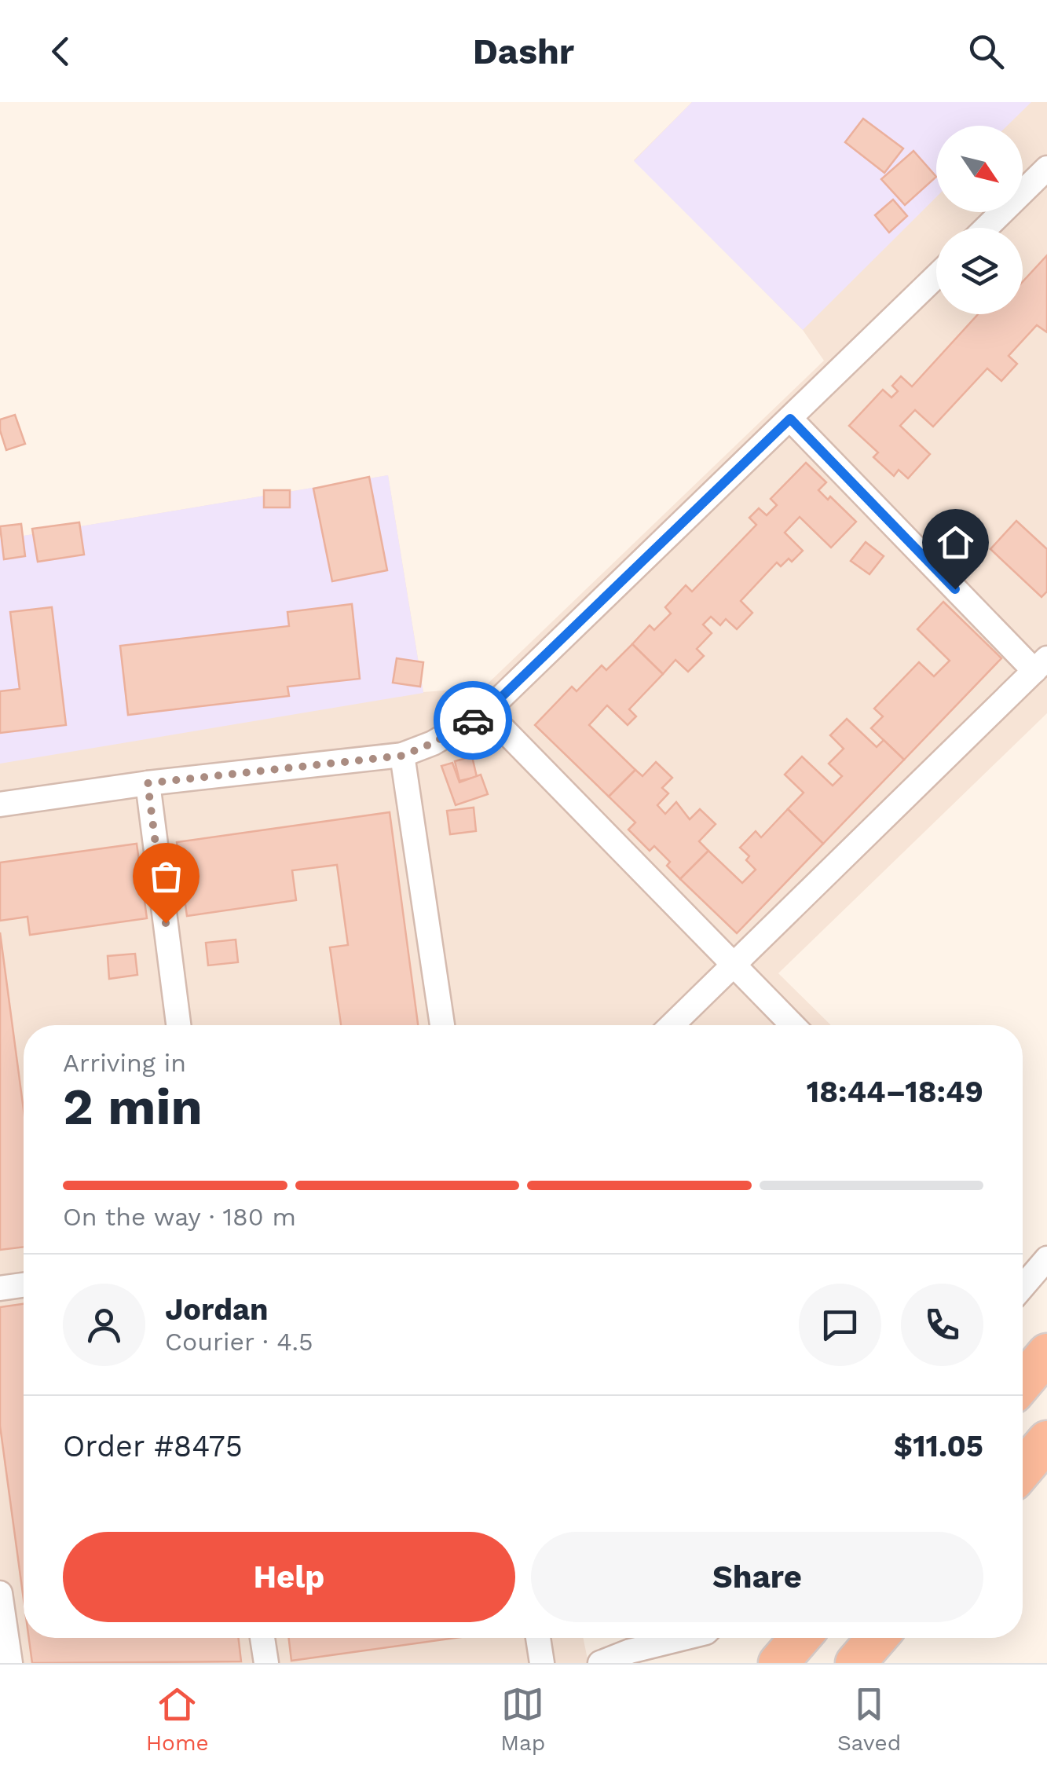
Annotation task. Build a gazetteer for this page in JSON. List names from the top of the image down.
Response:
{
  "north": "bottom right",
  "page": {
    "header": "Dashr",
    "heading": ["2 min", "Arriving in", "18:44–18:49"],
    "panel": [
      "Jordan",
      "Courier · 4.5",
      "Order #8475",
      "$11.05"
    ],
    "bar": "On the way · 180 m",
    "buttons": ["Help", "Share"],
    "tabs": ["Home", "Map", "Saved"]
  }
}
